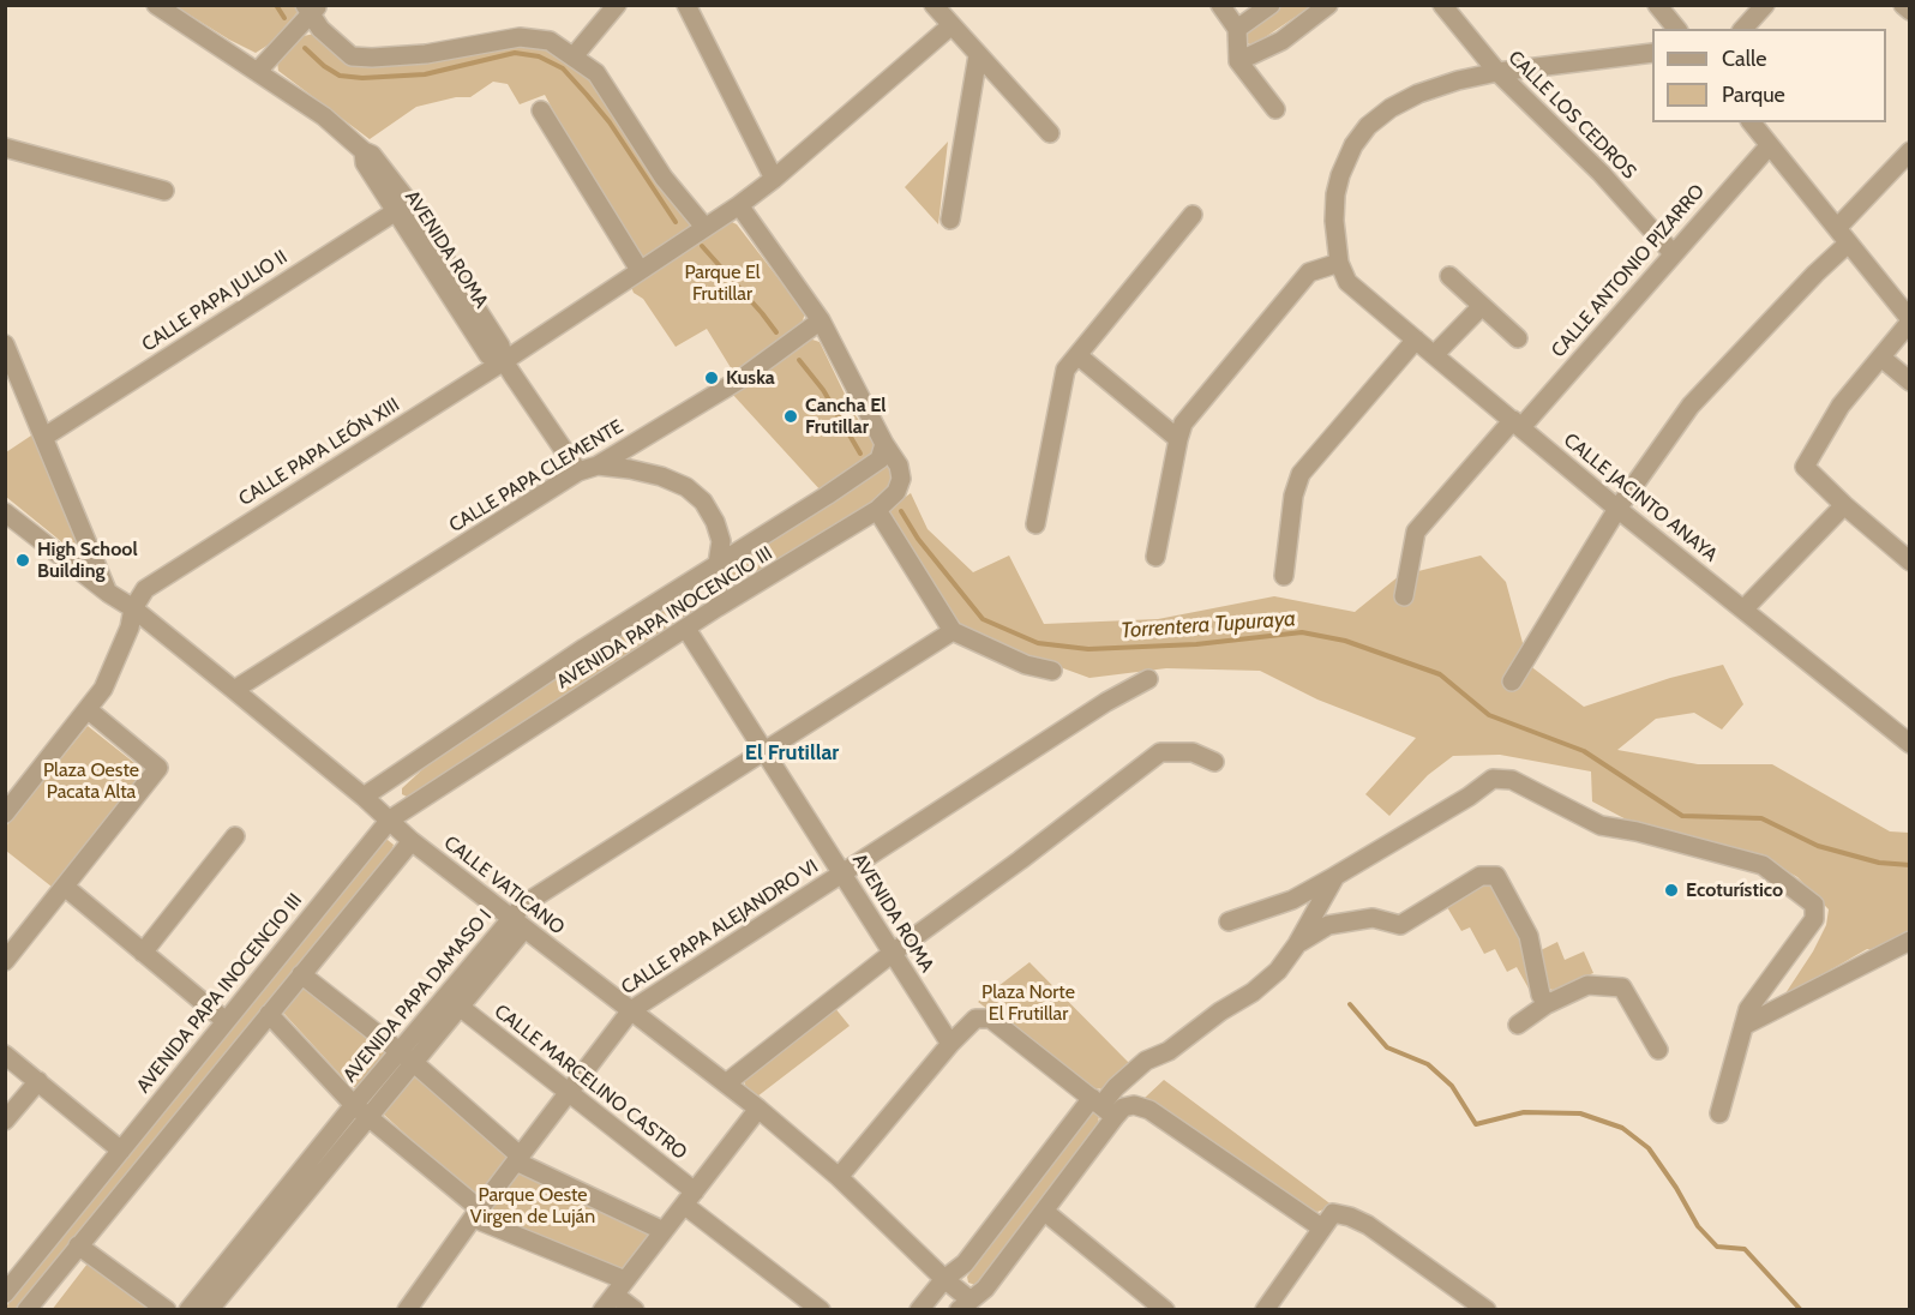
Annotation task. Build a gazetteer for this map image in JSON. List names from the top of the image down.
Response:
{
  "streets": {
    "street": [
      "CALLE LOS CEDROS",
      "AVENIDA ROMA",
      "CALLE ANTONIO PIZARRO",
      "CALLE PAPA JULIO II",
      "CALLE PAPA LEÓN XIII",
      "CALLE PAPA CLEMENTE",
      "CALLE JACINTO ANAYA",
      "AVENIDA PAPA INOCENCIO III",
      "CALLE VATICANO",
      "CALLE PAPA ALEJANDRO VI",
      "AVENIDA PAPA DAMASO I",
      "CALLE MARCELINO CASTRO"
    ]
  },
  "crossings": [
    ["CALLE LOS CEDROS", "CALLE ANTONIO PIZARRO"],
    ["AVENIDA ROMA", "CALLE PAPA JULIO II"],
    ["AVENIDA ROMA", "CALLE PAPA LEÓN XIII"],
    ["AVENIDA ROMA", "CALLE PAPA CLEMENTE"],
    ["AVENIDA ROMA", "AVENIDA PAPA INOCENCIO III"],
    ["AVENIDA ROMA", "CALLE PAPA ALEJANDRO VI"],
    ["AVENIDA ROMA", "AVENIDA PAPA DAMASO I"],
    ["CALLE ANTONIO PIZARRO", "CALLE JACINTO ANAYA"],
    ["CALLE PAPA LEÓN XIII", "CALLE VATICANO"],
    ["CALLE PAPA CLEMENTE", "CALLE VATICANO"],
    ["AVENIDA PAPA INOCENCIO III", "CALLE VATICANO"],
    ["CALLE VATICANO", "CALLE PAPA ALEJANDRO VI"],
    ["CALLE VATICANO", "AVENIDA PAPA DAMASO I"],
    ["CALLE PAPA ALEJANDRO VI", "CALLE MARCELINO CASTRO"],
    ["AVENIDA PAPA DAMASO I", "CALLE MARCELINO CASTRO"]
  ],
  "districts": ["El Frutillar"],
  "water": ["Torrentera Tupuraya"],
  "parks": [
    "Parque El Frutillar",
    "Plaza Oeste Pacata Alta",
    "Plaza Norte El Frutillar",
    "Parque Oeste Virgen de Luján"
  ],
  "places": [
    "Kuska",
    "Cancha El Frutillar",
    "High School Building",
    "Ecoturístico"
  ],
  "legend": ["Calle", "Parque"]
}
